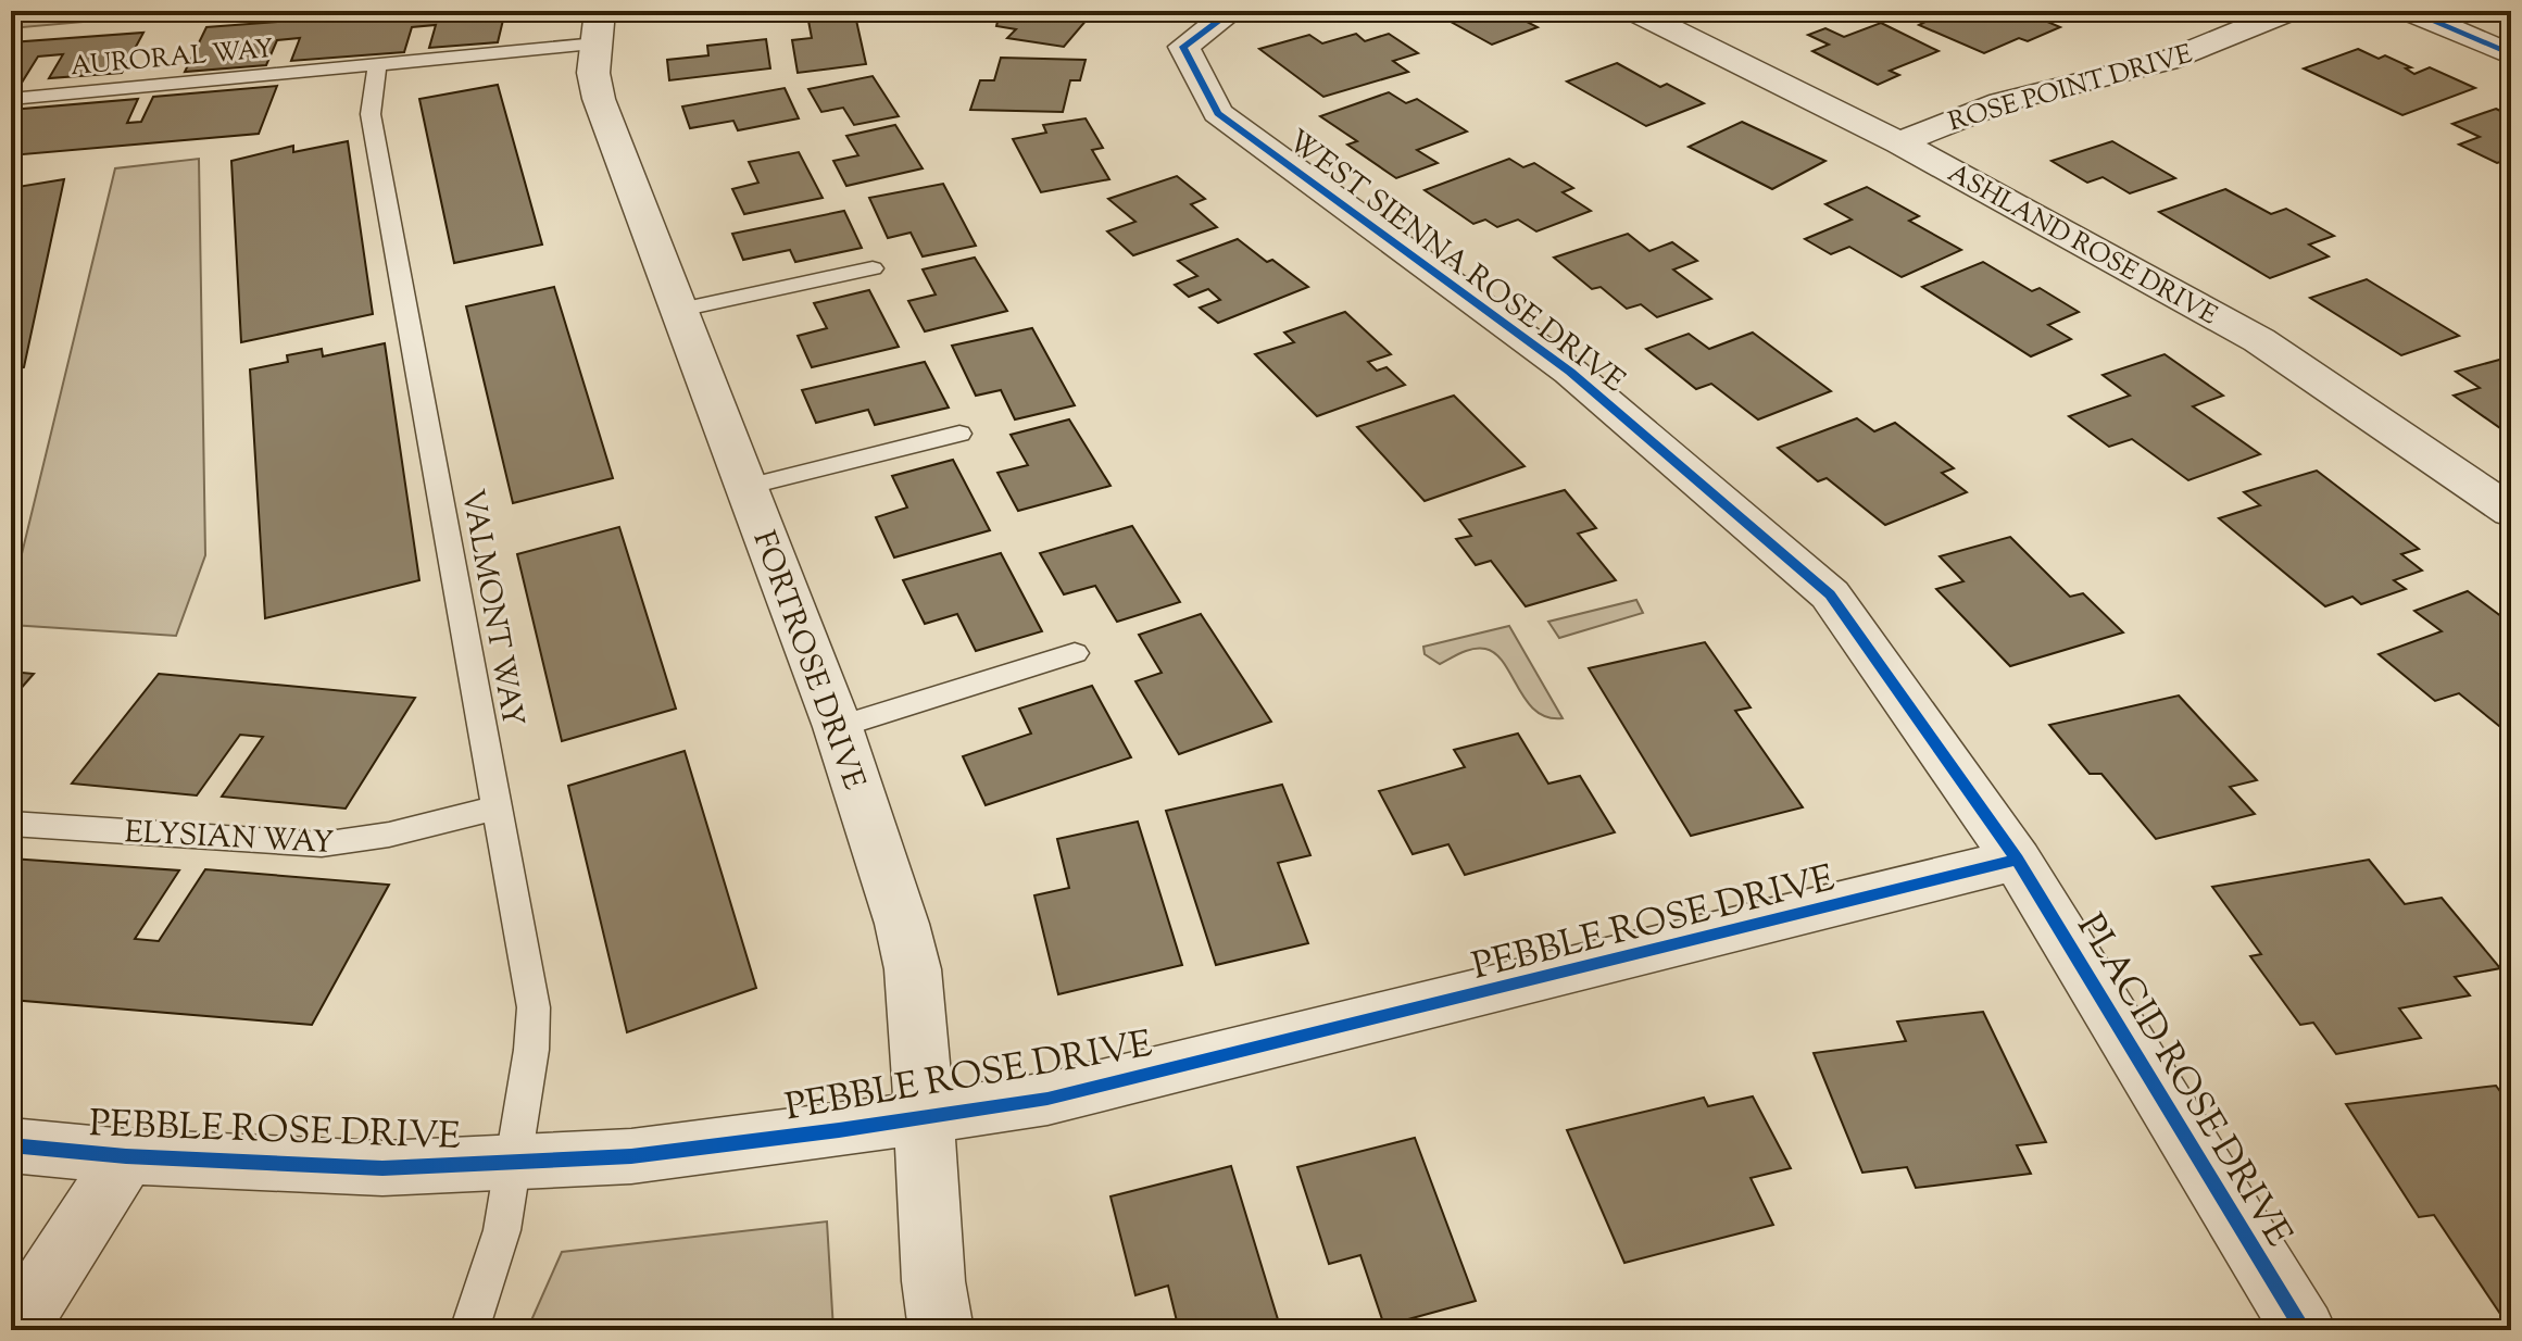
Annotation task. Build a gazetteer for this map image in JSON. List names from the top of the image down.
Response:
{
  "streets": {
    "street": [
      "ROSE POINT DRIVE",
      "ASHLAND ROSE DRIVE",
      "WEST SIENNA ROSE DRIVE",
      "FORTROSE DRIVE",
      "PEBBLE ROSE DRIVE",
      "PLACID ROSE DRIVE"
    ],
    "lane": ["AURORAL WAY", "VALMONT WAY", "ELYSIAN WAY"]
  },
  "crossings": [
    ["AURORAL WAY", "VALMONT WAY"],
    ["AURORAL WAY", "FORTROSE DRIVE"],
    ["ROSE POINT DRIVE", "ASHLAND ROSE DRIVE"],
    ["WEST SIENNA ROSE DRIVE", "PEBBLE ROSE DRIVE"],
    ["WEST SIENNA ROSE DRIVE", "PLACID ROSE DRIVE"],
    ["VALMONT WAY", "ELYSIAN WAY"],
    ["VALMONT WAY", "PEBBLE ROSE DRIVE"],
    ["FORTROSE DRIVE", "PEBBLE ROSE DRIVE"],
    ["PEBBLE ROSE DRIVE", "PLACID ROSE DRIVE"]
  ]
}
